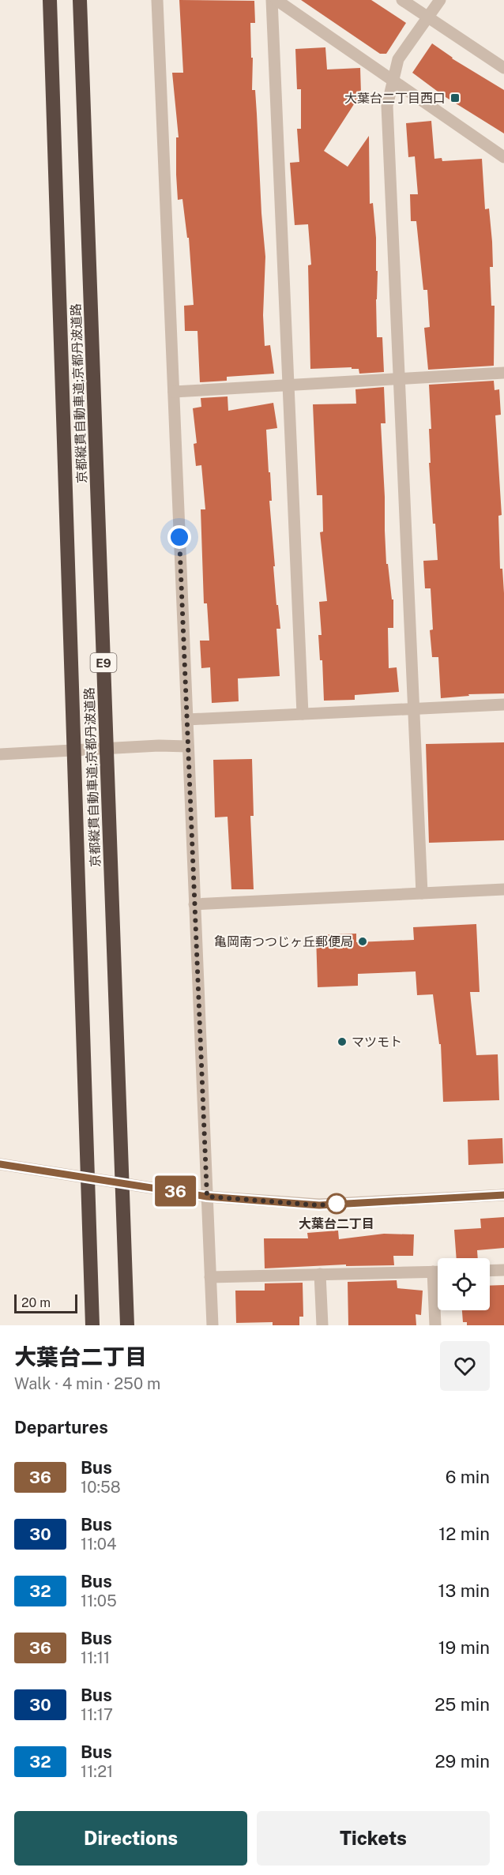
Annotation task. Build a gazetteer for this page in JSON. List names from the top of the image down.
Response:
{
  "streets": {
    "highway": ["京都縦貫自動車道;京都丹波道路", "E9"]
  },
  "places": {
    "transit": ["大葉台二丁目西口"],
    "other": ["亀岡南つつじヶ丘郵便局", "マツモト", "大葉台二丁目"]
  },
  "lines": ["bus line 36"],
  "scale_bar": "20 m",
  "page": {
    "on_map": "36",
    "scale": "20 m",
    "heading": [
      ["大葉台二丁目", "Walk · 4 min · 250 m"],
      "Departures"
    ],
    "list": [
      {
        "mark": "36",
        "name": "Bus",
        "note": "10:58",
        "value": "6 min"
      },
      {
        "mark": "30",
        "name": "Bus",
        "note": "11:04",
        "value": "12 min"
      },
      {
        "mark": "32",
        "name": "Bus",
        "note": "11:05",
        "value": "13 min"
      },
      {
        "mark": "36",
        "name": "Bus",
        "note": "11:11",
        "value": "19 min"
      },
      {
        "mark": "30",
        "name": "Bus",
        "note": "11:17",
        "value": "25 min"
      },
      {
        "mark": "32",
        "name": "Bus",
        "note": "11:21",
        "value": "29 min"
      }
    ],
    "buttons": ["Directions", "Tickets"]
  }
}
